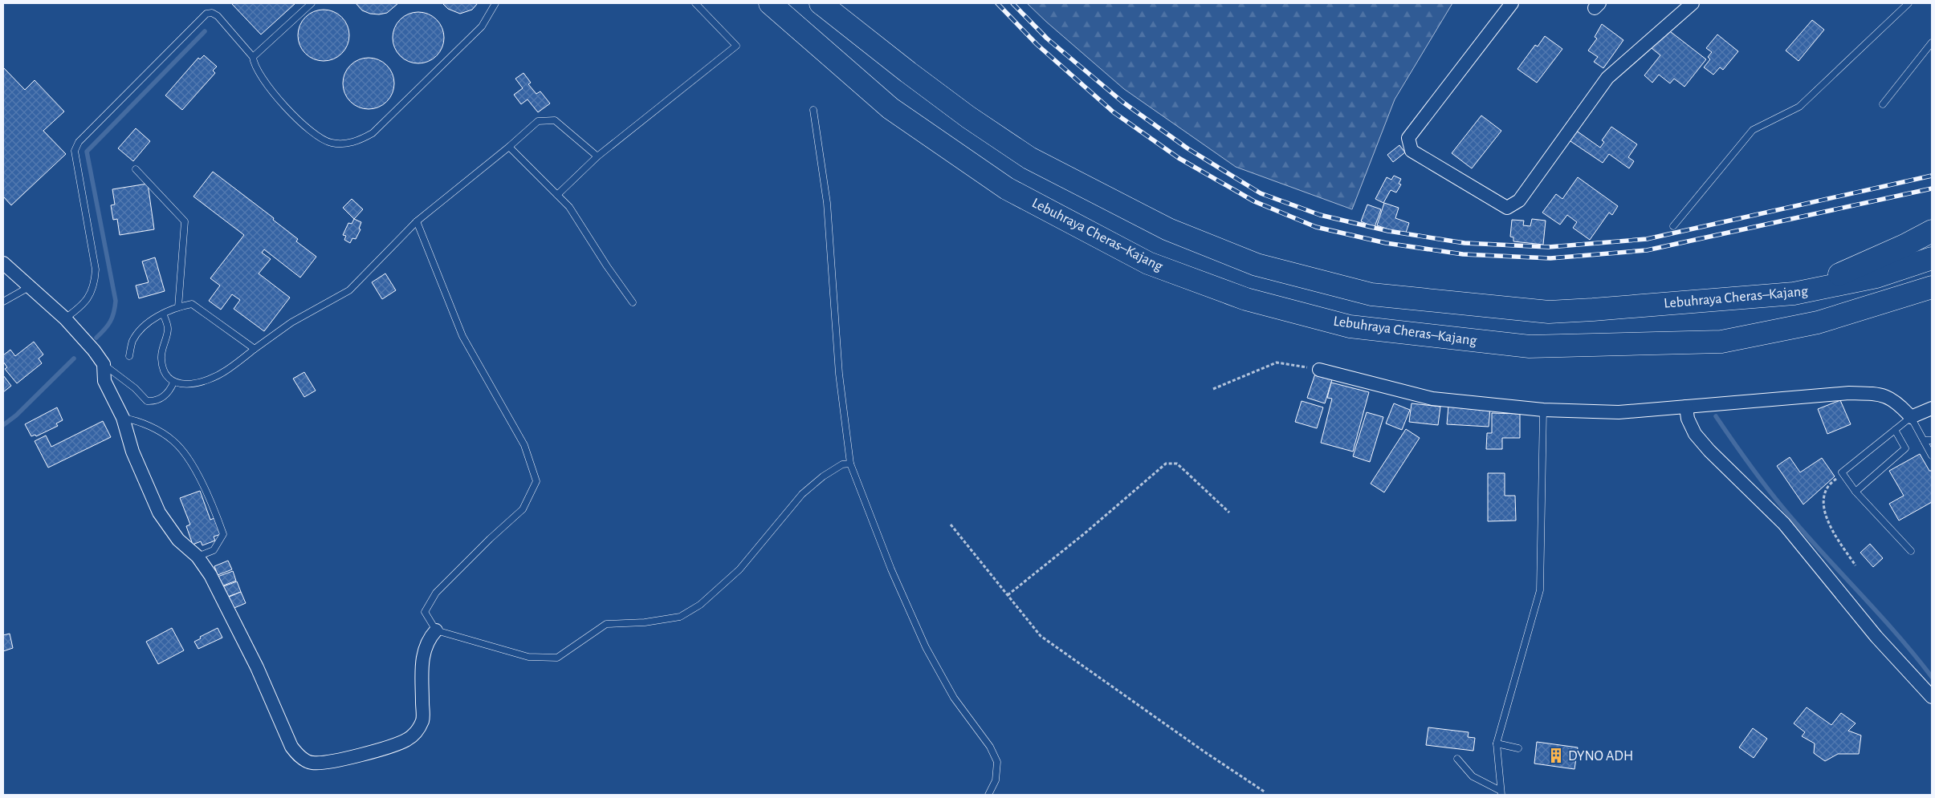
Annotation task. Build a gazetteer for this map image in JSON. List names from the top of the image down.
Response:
{
  "streets": {
    "highway": ["Lebuhraya Cheras–Kajang"]
  },
  "places": {
    "building": ["DYNO ADH"]
  }
}
